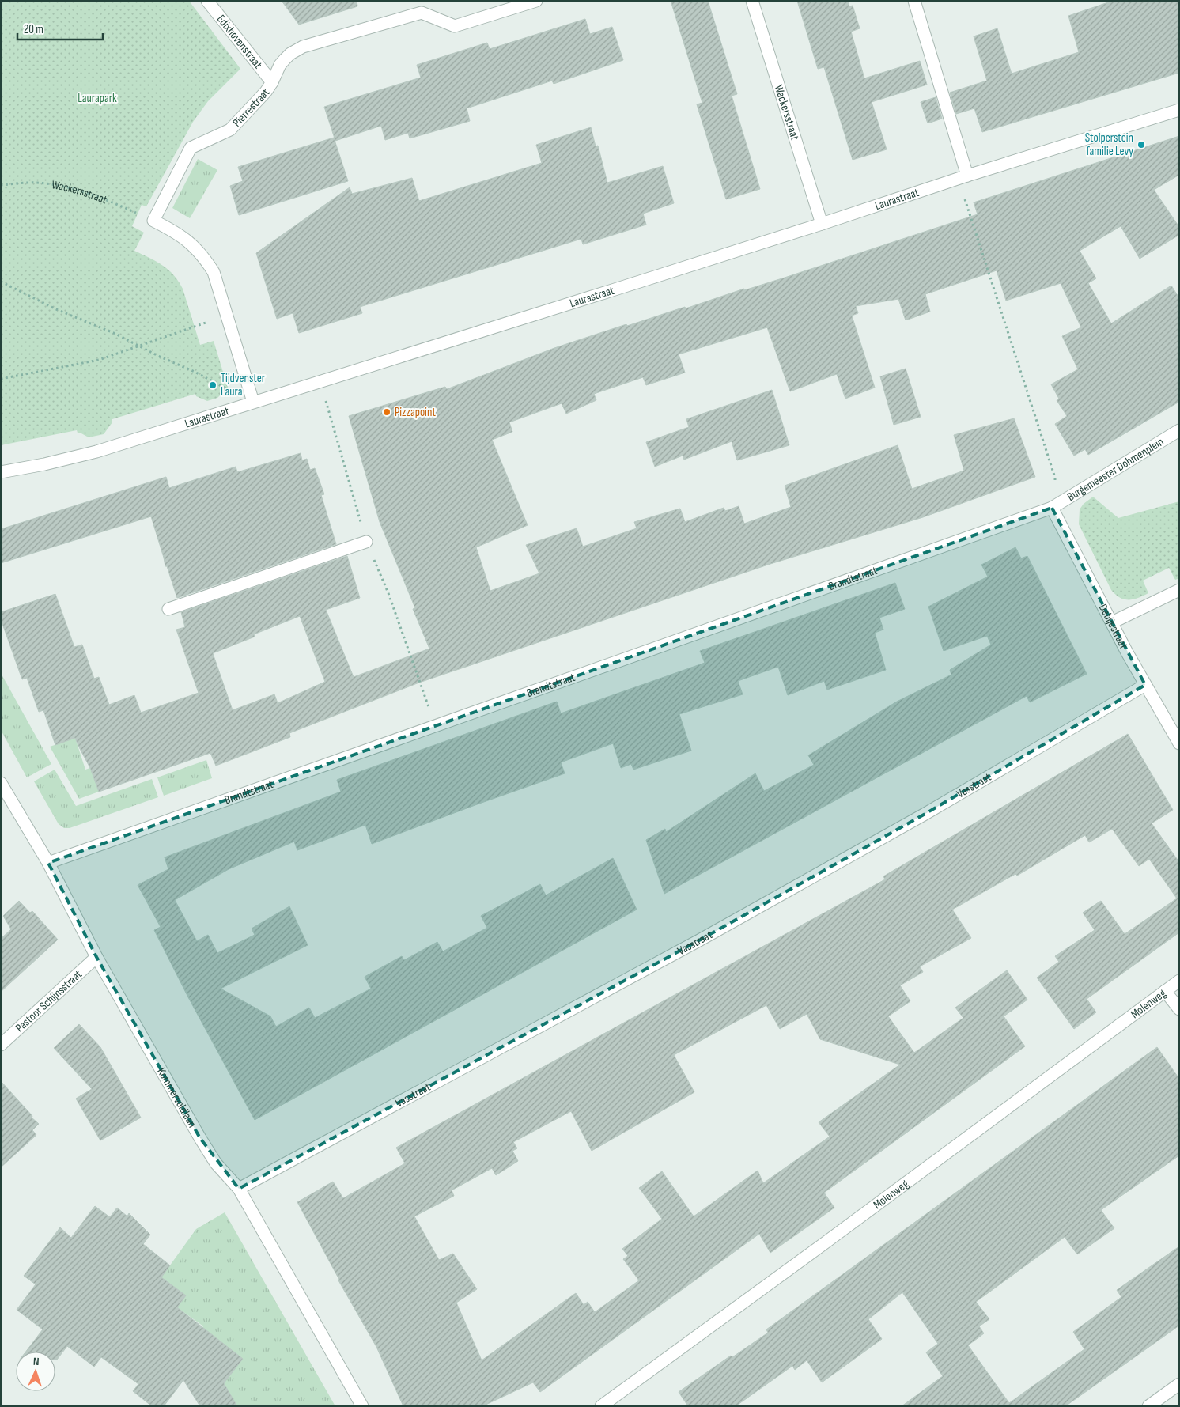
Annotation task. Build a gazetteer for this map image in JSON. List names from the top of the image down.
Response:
{
  "streets": {
    "street": [
      "Edixhovenstraat",
      "Pierrestraat",
      "Wackersstraat",
      "Laurastraat",
      "Burgemeester Dohmenplein",
      "Brandtstraat",
      "Debijestraat",
      "Vasstraat",
      "Pastoor Schijnsstraat",
      "Molenweg",
      "Kommerveldlaan"
    ]
  },
  "crossings": [
    ["Edixhovenstraat", "Pierrestraat"],
    ["Pierrestraat", "Wackersstraat"],
    ["Wackersstraat", "Laurastraat"],
    ["Burgemeester Dohmenplein", "Brandtstraat"],
    ["Burgemeester Dohmenplein", "Debijestraat"],
    ["Brandtstraat", "Debijestraat"],
    ["Brandtstraat", "Kommerveldlaan"],
    ["Debijestraat", "Vasstraat"],
    ["Vasstraat", "Kommerveldlaan"],
    ["Pastoor Schijnsstraat", "Kommerveldlaan"]
  ],
  "parks": ["Laurapark"],
  "places": ["Stolperstein familie Levy", "Tijdvenster Laura", "Pizzapoint"],
  "scale_bar": "20 m",
  "north": "top"
}
